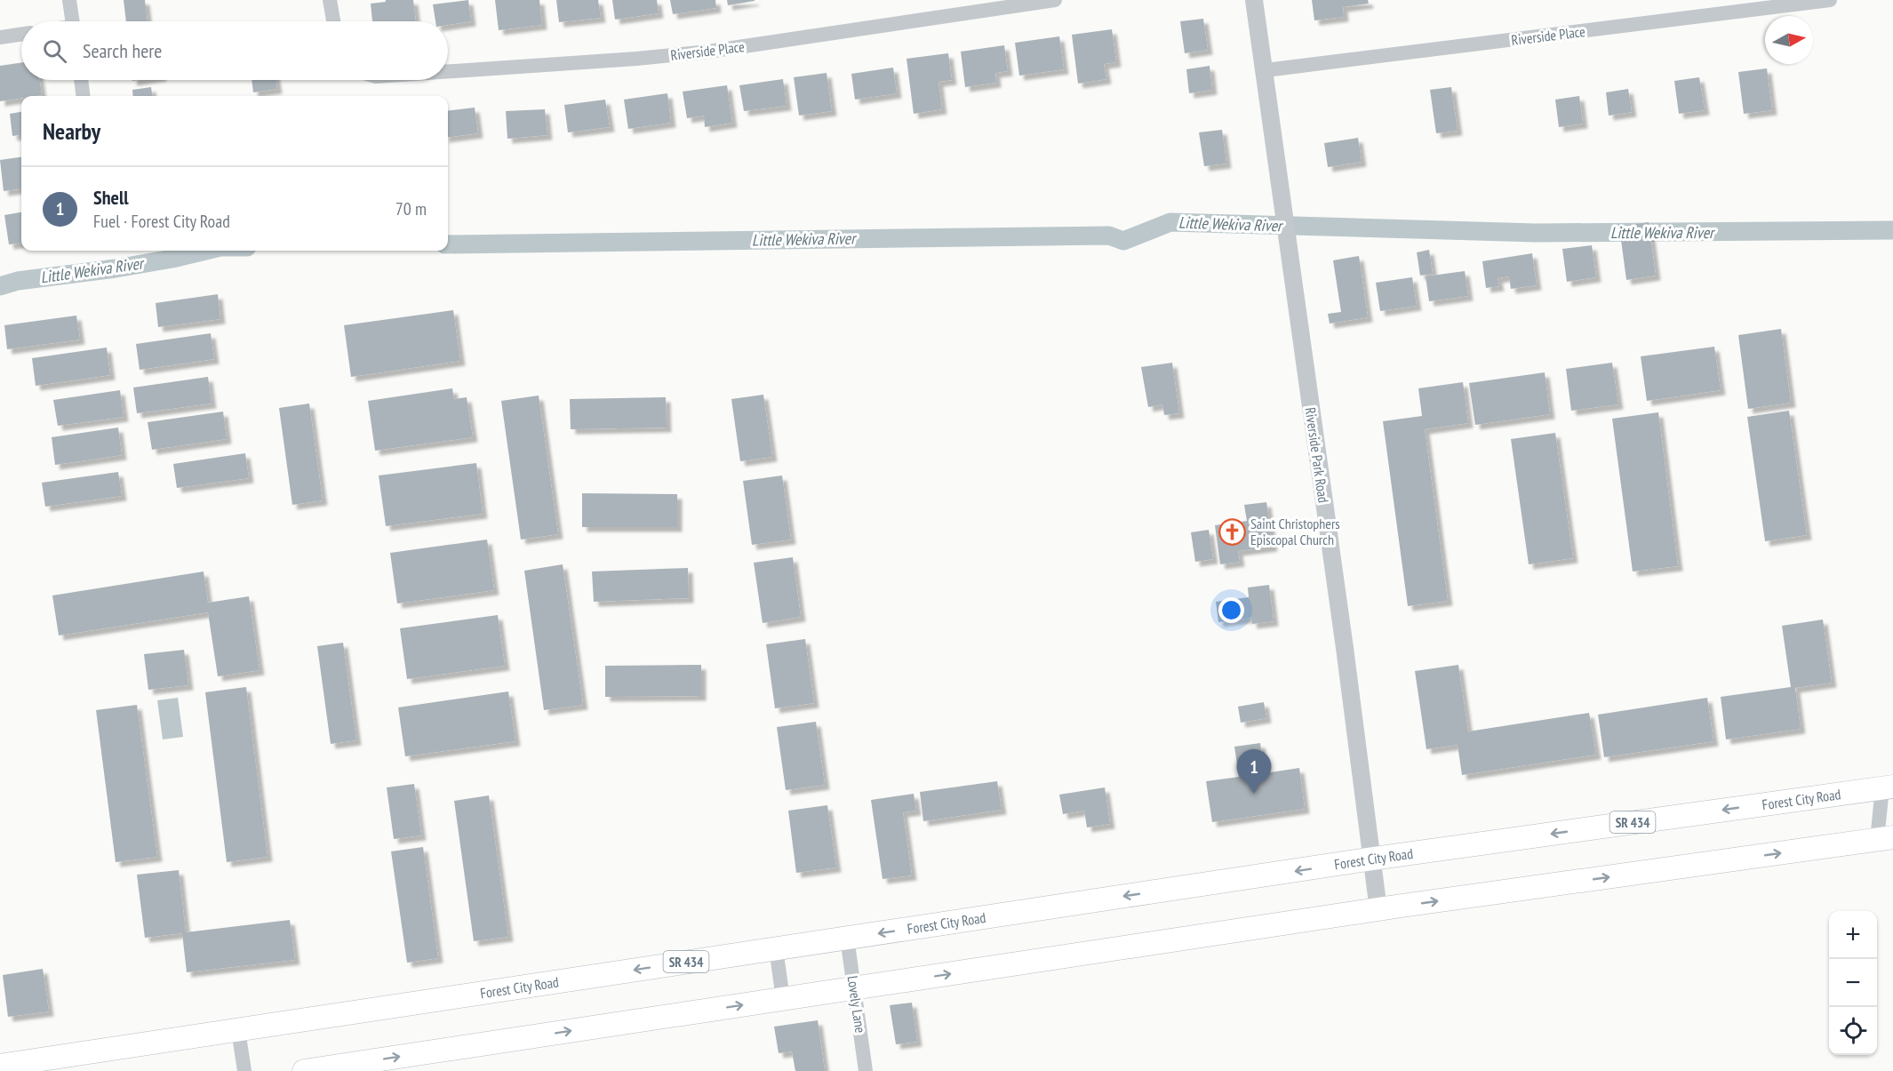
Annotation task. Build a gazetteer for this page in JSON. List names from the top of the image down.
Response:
{
  "streets": {
    "main road": ["Forest City Road", "SR 434"],
    "street": ["Riverside Place", "Riverside Park Road", "Lovely Lane"]
  },
  "crossings": [
    ["Riverside Place", "Riverside Park Road"],
    ["Riverside Park Road", "Forest City Road"],
    ["Forest City Road", "Lovely Lane"]
  ],
  "water": ["Little Wekiva River"],
  "places": {
    "church": ["Saint Christophers Episcopal Church"]
  },
  "north": "right",
  "page": {
    "search": "Search here",
    "heading": "Nearby",
    "list": [
      {
        "mark": "1",
        "name": "Shell",
        "note": "Fuel · Forest City Road",
        "value": "70 m"
      }
    ],
    "pins": "1",
    "map_buttons": ["+", "−"]
  }
}
